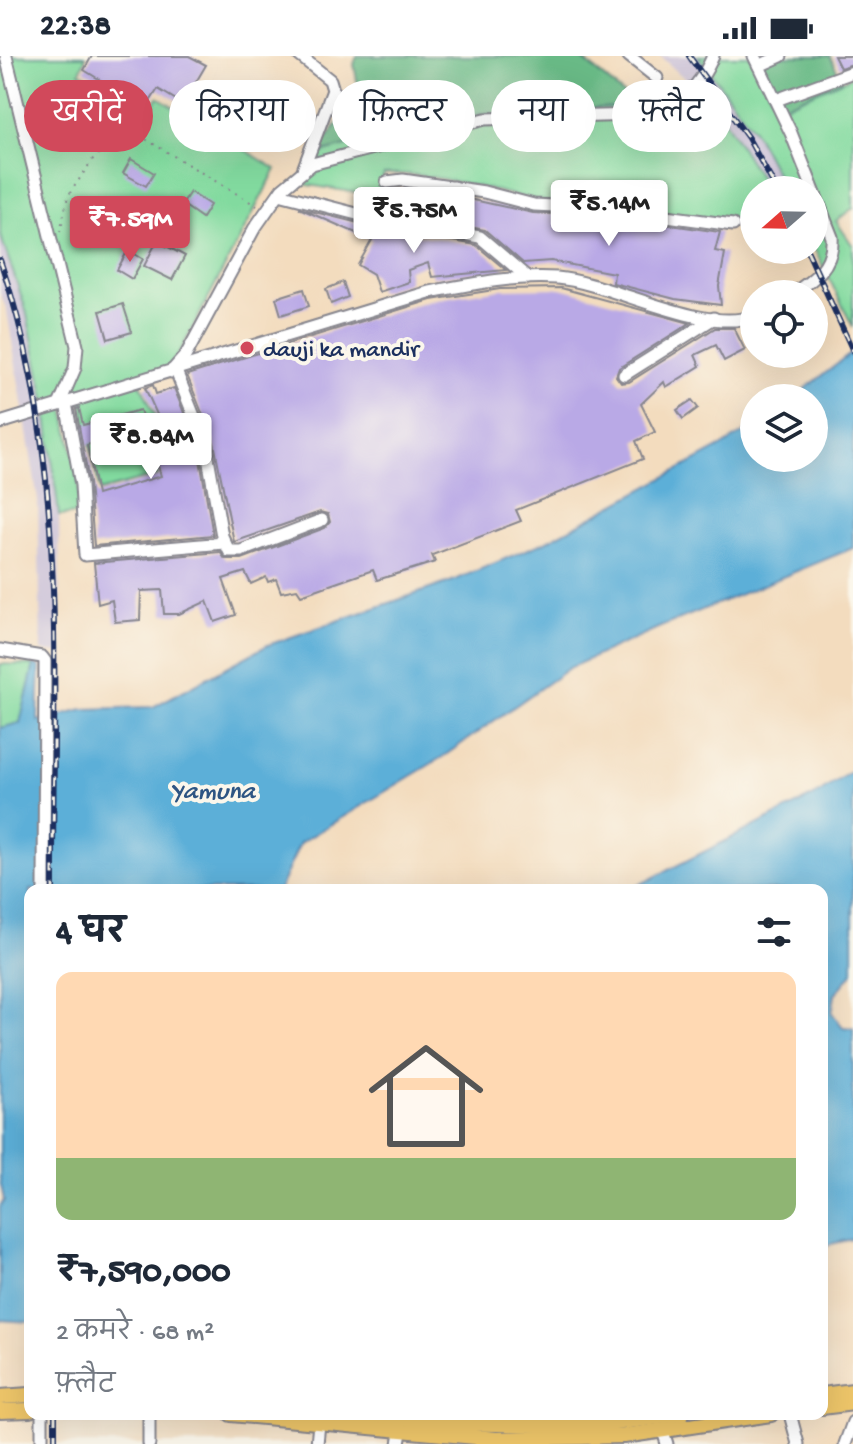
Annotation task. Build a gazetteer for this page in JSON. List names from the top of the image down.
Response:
{
  "water": ["Yamuna"],
  "places": ["dauji ka mandir"],
  "north": "left",
  "page": {
    "status": "22:38",
    "chip": [
      "खरीदें",
      "किराया",
      "फ़िल्टर",
      "नया",
      "फ़्लैट"
    ],
    "price": [
      "₹5.14M",
      "₹5.75M",
      "₹7.59M",
      "₹8.84M"
    ],
    "heading": "4 घर",
    "list": [
      {
        "name": "₹7,590,000",
        "note": "2 कमरे · 68 m² · फ़्लैट"
      }
    ]
  }
}
